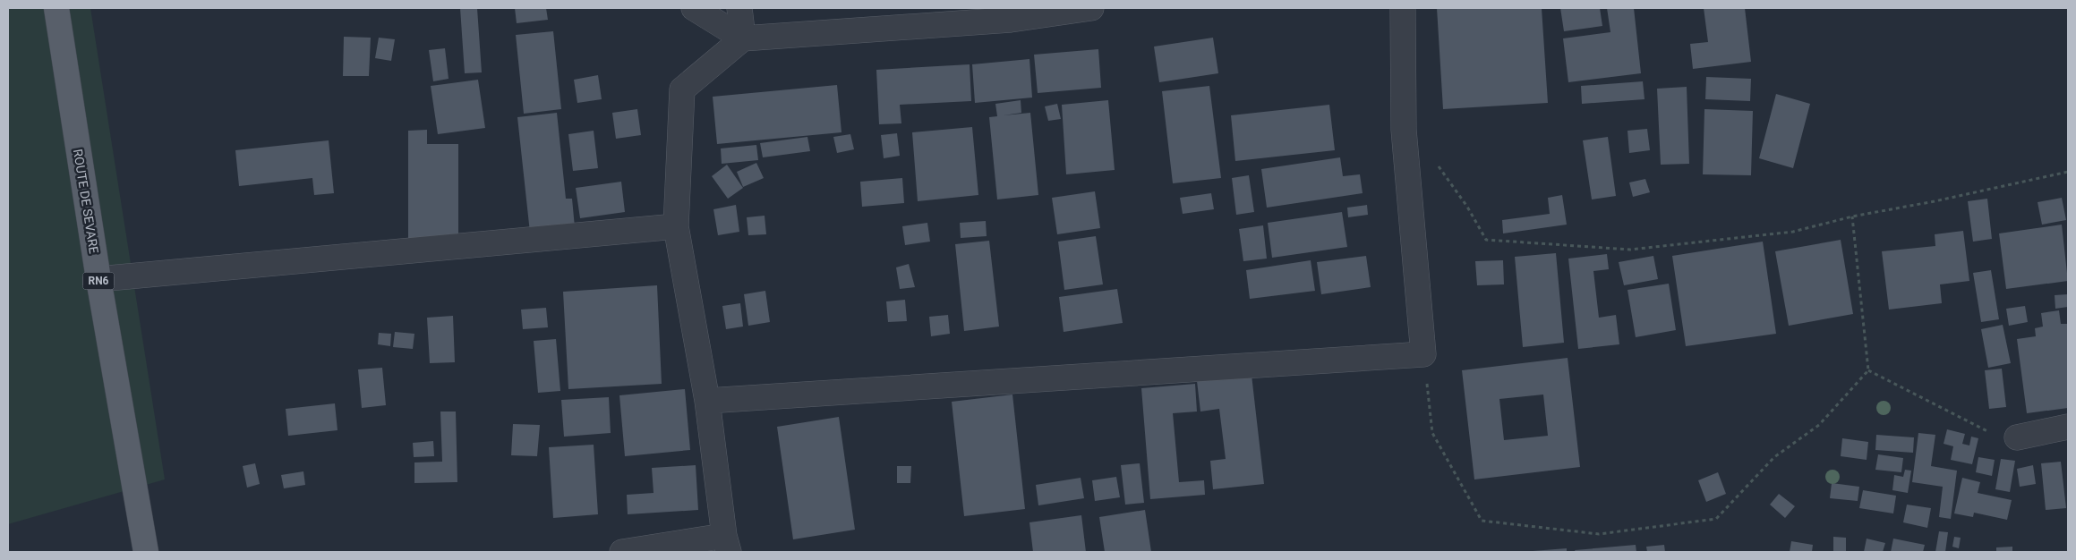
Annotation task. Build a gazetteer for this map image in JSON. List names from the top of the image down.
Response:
{
  "streets": {
    "main road": ["ROUTE DE SEVARE", "RN6"]
  }
}
